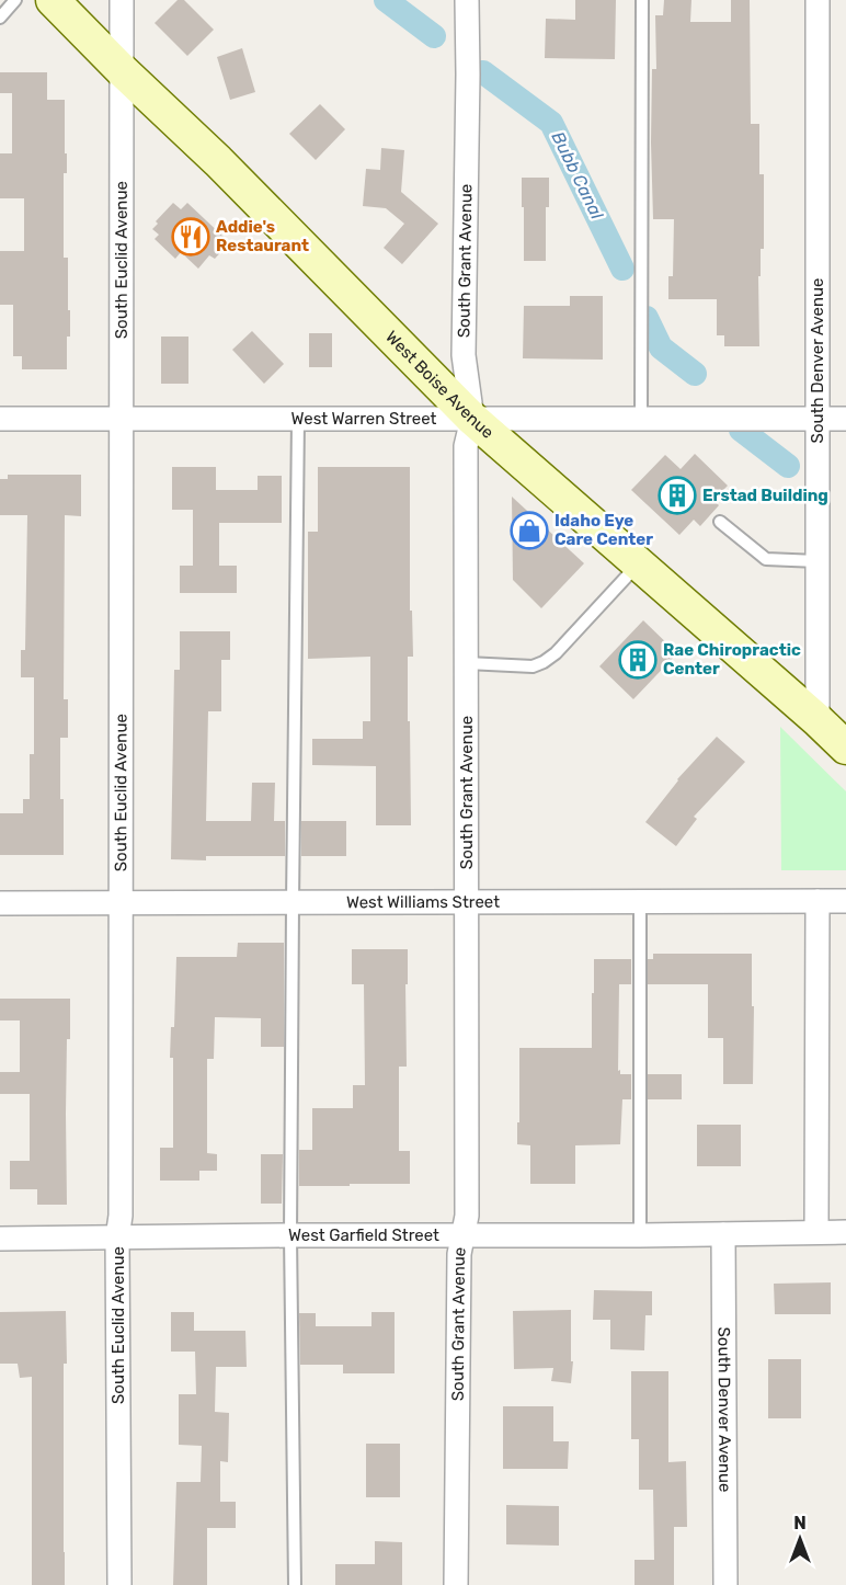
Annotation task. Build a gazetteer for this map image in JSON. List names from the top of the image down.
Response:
{
  "streets": {
    "street": [
      "South Euclid Avenue",
      "South Grant Avenue",
      "South Denver Avenue",
      "West Boise Avenue",
      "West Warren Street",
      "West Williams Street",
      "West Garfield Street"
    ]
  },
  "crossings": [
    ["South Euclid Avenue", "West Boise Avenue"],
    ["South Euclid Avenue", "West Warren Street"],
    ["South Euclid Avenue", "West Williams Street"],
    ["South Euclid Avenue", "West Garfield Street"],
    ["South Grant Avenue", "West Boise Avenue"],
    ["South Grant Avenue", "West Warren Street"],
    ["South Grant Avenue", "West Williams Street"],
    ["South Grant Avenue", "West Garfield Street"],
    ["South Denver Avenue", "West Boise Avenue"],
    ["South Denver Avenue", "West Warren Street"],
    ["South Denver Avenue", "West Garfield Street"],
    ["West Boise Avenue", "West Warren Street"]
  ],
  "water": ["Bubb Canal"],
  "places": {
    "restaurant": ["Addie's Restaurant"],
    "building": ["Erstad Building", "Rae Chiropractic Center"],
    "shop": ["Idaho Eye Care Center"]
  },
  "north": "top"
}
